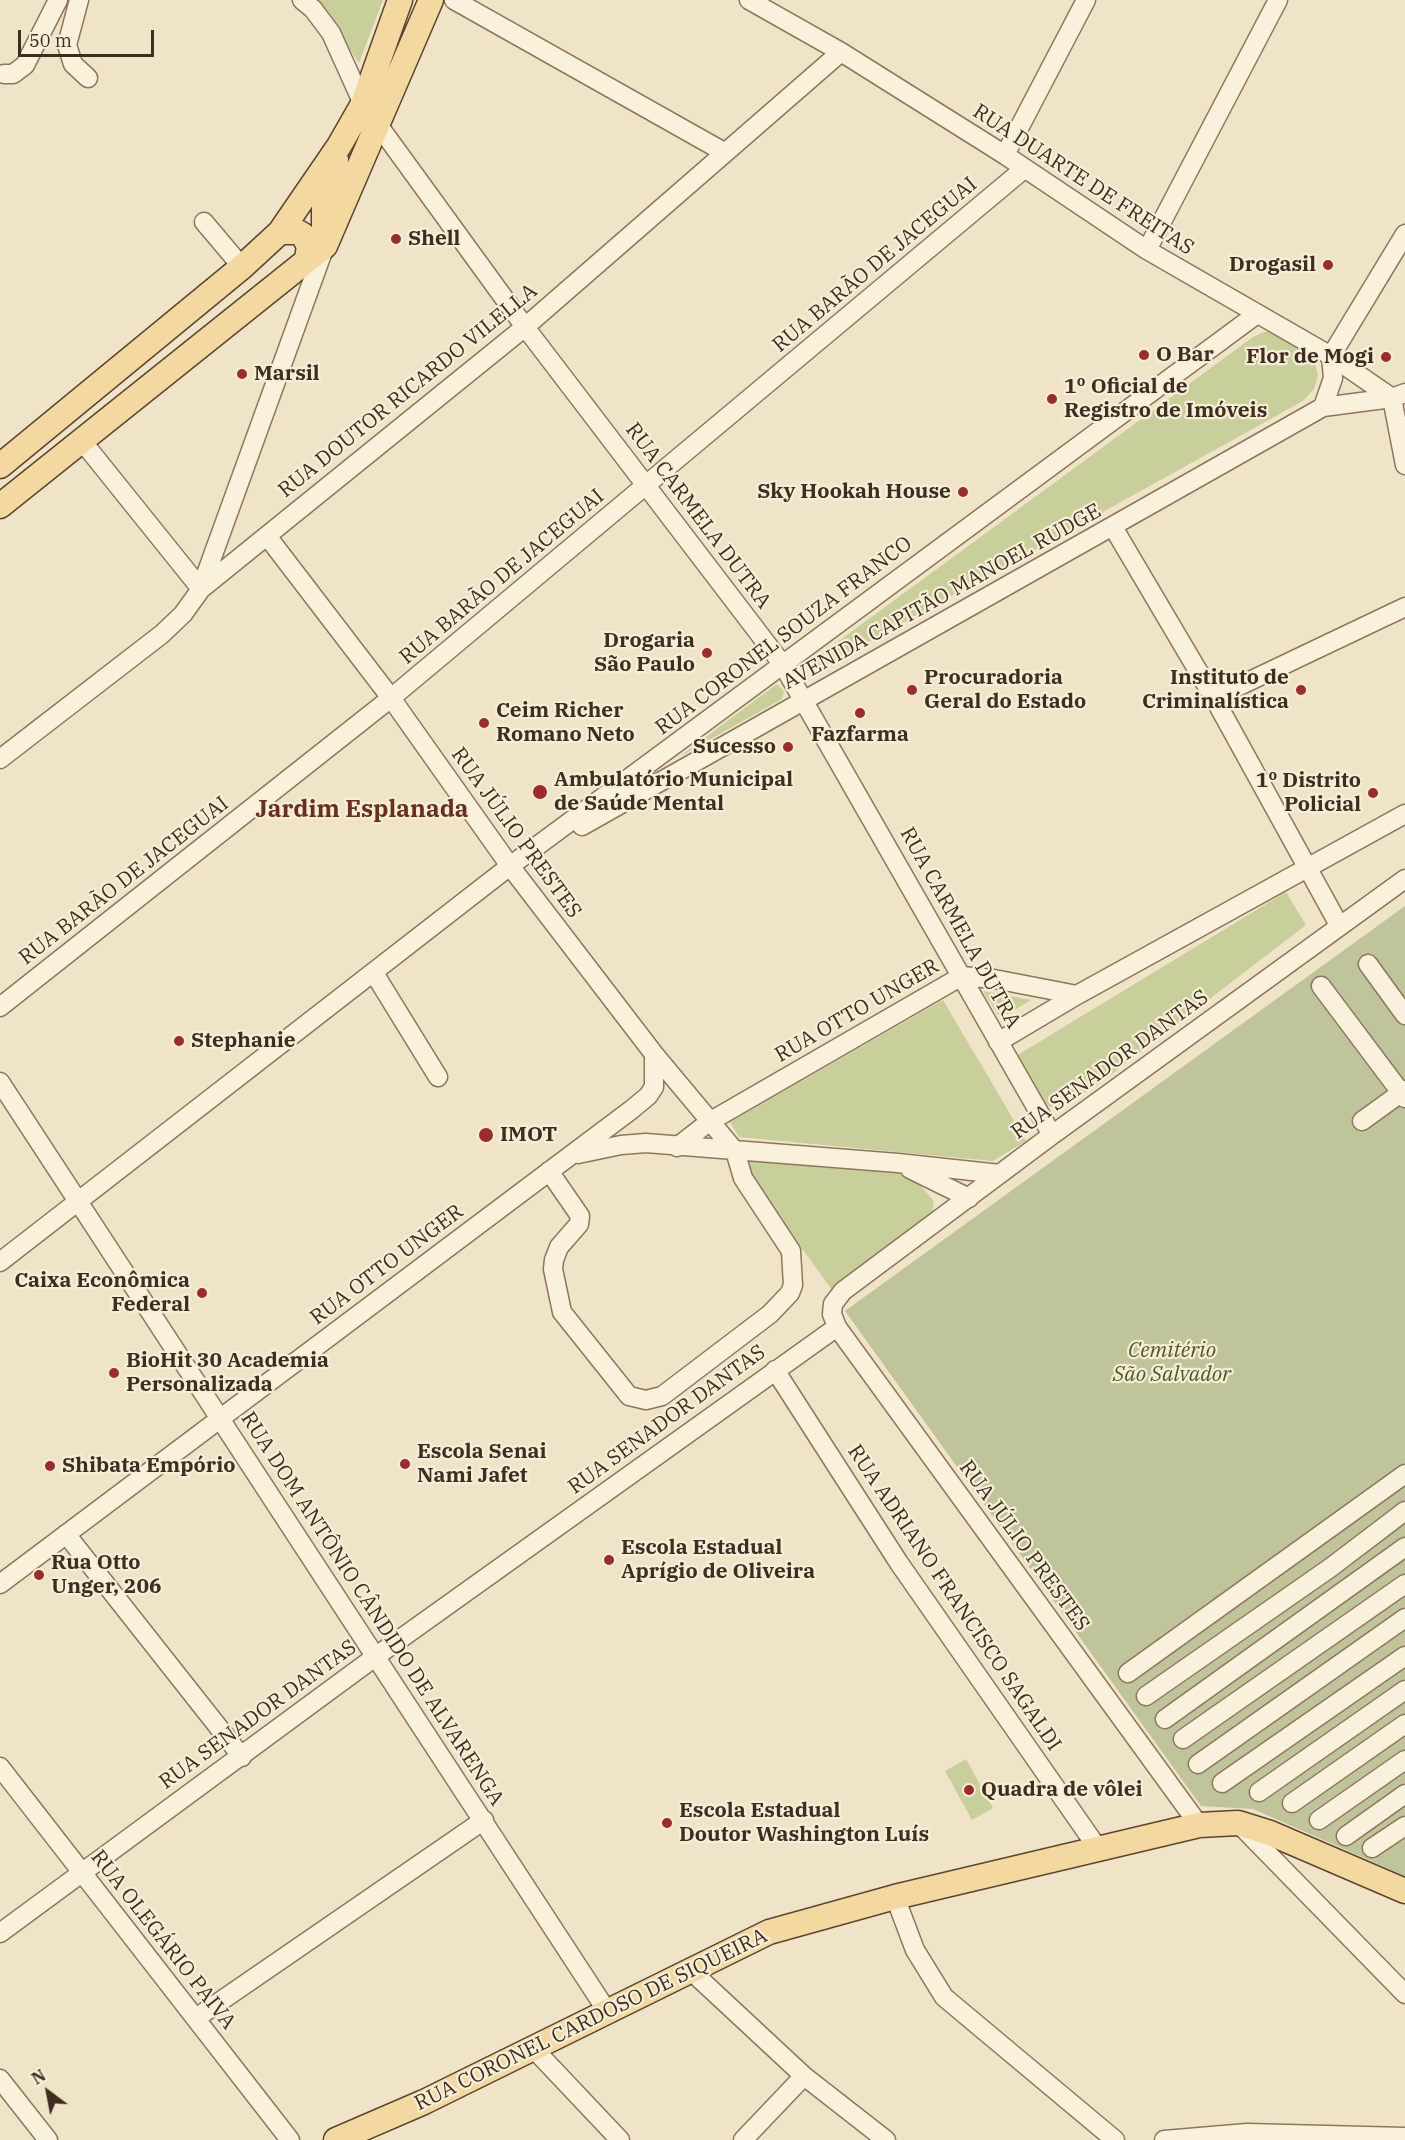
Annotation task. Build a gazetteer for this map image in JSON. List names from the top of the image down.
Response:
{
  "streets": {
    "main road": ["RUA CORONEL CARDOSO DE SIQUEIRA"],
    "street": [
      "RUA DUARTE DE FREITAS",
      "RUA BARÃO DE JACEGUAI",
      "RUA DOUTOR RICARDO VILELLA",
      "RUA CARMELA DUTRA",
      "AVENIDA CAPITÃO MANOEL RUDGE",
      "RUA CORONEL SOUZA FRANCO",
      "RUA JÚLIO PRESTES",
      "RUA OTTO UNGER",
      "RUA SENADOR DANTAS",
      "RUA ADRIANO FRANCISCO SAGALDI",
      "RUA DOM ANTÔNIO CÂNDIDO DE ALVARENGA",
      "RUA OLEGÁRIO PAIVA"
    ]
  },
  "crossings": [
    ["RUA DUARTE DE FREITAS", "RUA BARÃO DE JACEGUAI"],
    ["RUA DUARTE DE FREITAS", "RUA DOUTOR RICARDO VILELLA"],
    ["RUA DUARTE DE FREITAS", "AVENIDA CAPITÃO MANOEL RUDGE"],
    ["RUA DUARTE DE FREITAS", "RUA CORONEL SOUZA FRANCO"],
    ["RUA BARÃO DE JACEGUAI", "RUA CARMELA DUTRA"],
    ["RUA BARÃO DE JACEGUAI", "RUA JÚLIO PRESTES"],
    ["RUA DOUTOR RICARDO VILELLA", "RUA CARMELA DUTRA"],
    ["RUA DOUTOR RICARDO VILELLA", "RUA JÚLIO PRESTES"],
    ["RUA CARMELA DUTRA", "AVENIDA CAPITÃO MANOEL RUDGE"],
    ["RUA CARMELA DUTRA", "RUA CORONEL SOUZA FRANCO"],
    ["RUA CARMELA DUTRA", "RUA OTTO UNGER"],
    ["RUA CARMELA DUTRA", "RUA SENADOR DANTAS"],
    ["AVENIDA CAPITÃO MANOEL RUDGE", "RUA CORONEL SOUZA FRANCO"],
    ["AVENIDA CAPITÃO MANOEL RUDGE", "RUA JÚLIO PRESTES"],
    ["RUA CORONEL SOUZA FRANCO", "RUA JÚLIO PRESTES"],
    ["RUA CORONEL SOUZA FRANCO", "RUA DOM ANTÔNIO CÂNDIDO DE ALVARENGA"],
    ["RUA JÚLIO PRESTES", "RUA OTTO UNGER"],
    ["RUA JÚLIO PRESTES", "RUA SENADOR DANTAS"],
    ["RUA JÚLIO PRESTES", "RUA CORONEL CARDOSO DE SIQUEIRA"],
    ["RUA OTTO UNGER", "RUA SENADOR DANTAS"],
    ["RUA OTTO UNGER", "RUA DOM ANTÔNIO CÂNDIDO DE ALVARENGA"],
    ["RUA SENADOR DANTAS", "RUA ADRIANO FRANCISCO SAGALDI"],
    ["RUA SENADOR DANTAS", "RUA DOM ANTÔNIO CÂNDIDO DE ALVARENGA"],
    ["RUA SENADOR DANTAS", "RUA OLEGÁRIO PAIVA"],
    ["RUA ADRIANO FRANCISCO SAGALDI", "RUA CORONEL CARDOSO DE SIQUEIRA"],
    ["RUA DOM ANTÔNIO CÂNDIDO DE ALVARENGA", "RUA CORONEL CARDOSO DE SIQUEIRA"]
  ],
  "districts": ["Jardim Esplanada"],
  "parks": ["Cemitério São Salvador"],
  "places": [
    "Shell",
    "Drogasil",
    "O Bar",
    "Flor de Mogi",
    "Marsil",
    "1º Oficial de Registro de Imóveis",
    "Sky Hookah House",
    "Drogaria São Paulo",
    "Procuradoria Geral do Estado",
    "Instituto de Criminalística",
    "Fazfarma",
    "Ceim Richer Romano Neto",
    "Sucesso",
    "Ambulatório Municipal de Saúde Mental",
    "1º Distrito Policial",
    "Stephanie",
    "IMOT",
    "Caixa Econômica Federal",
    "BioHit 30 Academia Personalizada",
    "Escola Senai Nami Jafet",
    "Shibata Empório",
    "Escola Estadual Aprígio de Oliveira",
    "Rua Otto Unger, 206",
    "Quadra de vôlei",
    "Escola Estadual Doutor Washington Luís"
  ],
  "scale_bar": "50 m",
  "north": "top left"
}
